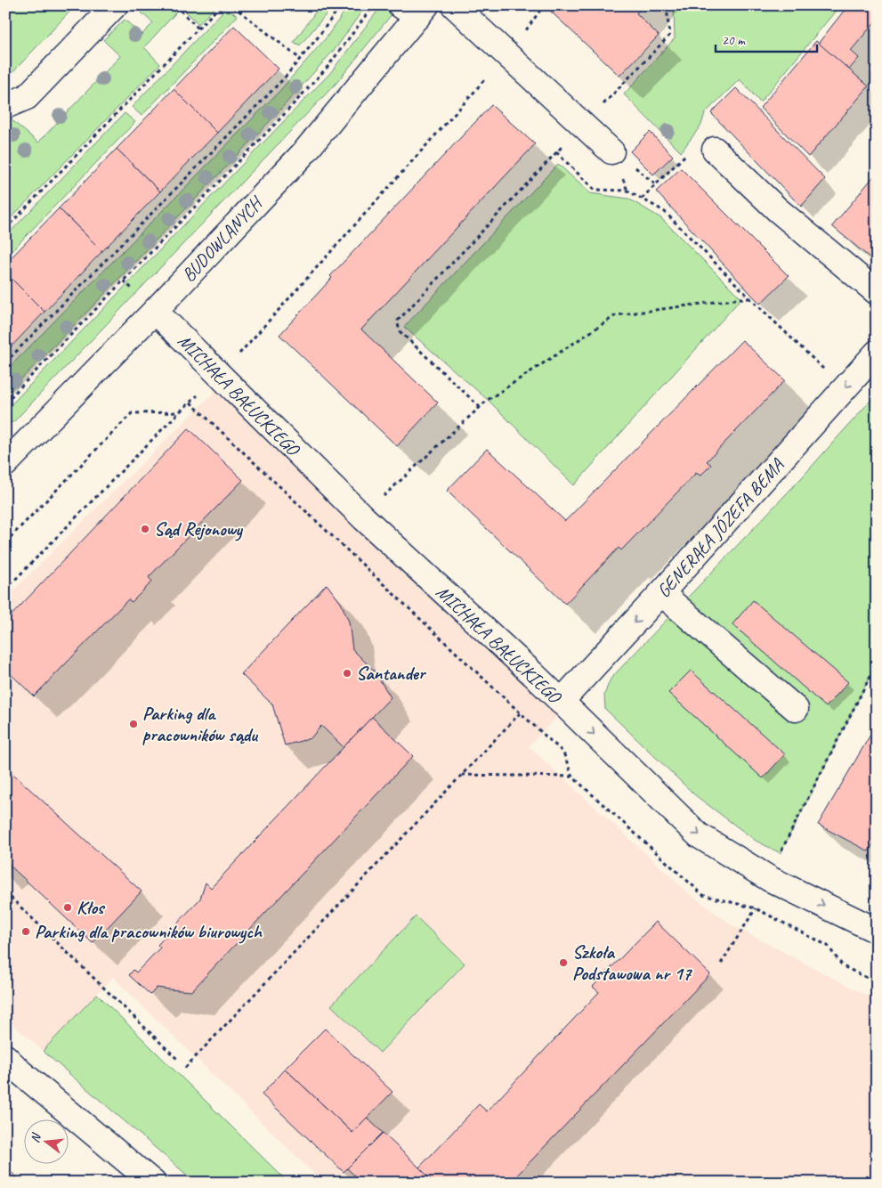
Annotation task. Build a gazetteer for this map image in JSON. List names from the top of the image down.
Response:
{
  "streets": {
    "street": ["BUDOWLANYCH", "MICHAŁA BAŁUCKIEGO", "GENERAŁA JÓZEFA BEMA"]
  },
  "crossings": [
    ["BUDOWLANYCH", "MICHAŁA BAŁUCKIEGO"],
    ["MICHAŁA BAŁUCKIEGO", "GENERAŁA JÓZEFA BEMA"]
  ],
  "one_way": ["GENERAŁA JÓZEFA BEMA"],
  "places": [
    "Sąd Rejonowy",
    "Santander",
    "Parking dla pracowników sądu",
    "Kłos",
    "Parking dla pracowników biurowych",
    "Szkoła Podstawowa nr 17"
  ],
  "scale_bar": "20 m",
  "north": "left"
}
